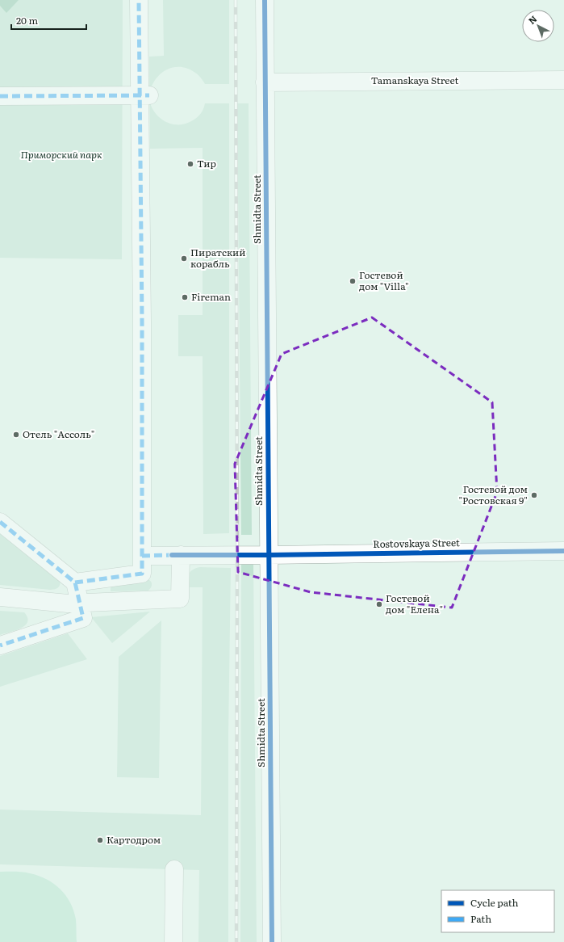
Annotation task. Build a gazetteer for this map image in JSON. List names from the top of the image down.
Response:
{
  "streets": {
    "street": ["Tamanskaya Street", "Shmidta Street", "Rostovskaya Street"]
  },
  "crossings": [
    ["Tamanskaya Street", "Shmidta Street"],
    ["Shmidta Street", "Rostovskaya Street"]
  ],
  "parks": ["Приморский парк"],
  "places": [
    "Тир",
    "Пиратский корабль",
    "Гостевой дом \"Villa\"",
    "Fireman",
    "Отель \"Ассоль\"",
    "Гостевой дом \"Ростовская 9\"",
    "Гостевой дом \"Елена\"",
    "Картодром"
  ],
  "legend": ["Cycle path", "Path"],
  "scale_bar": "20 m",
  "north": "top left"
}
